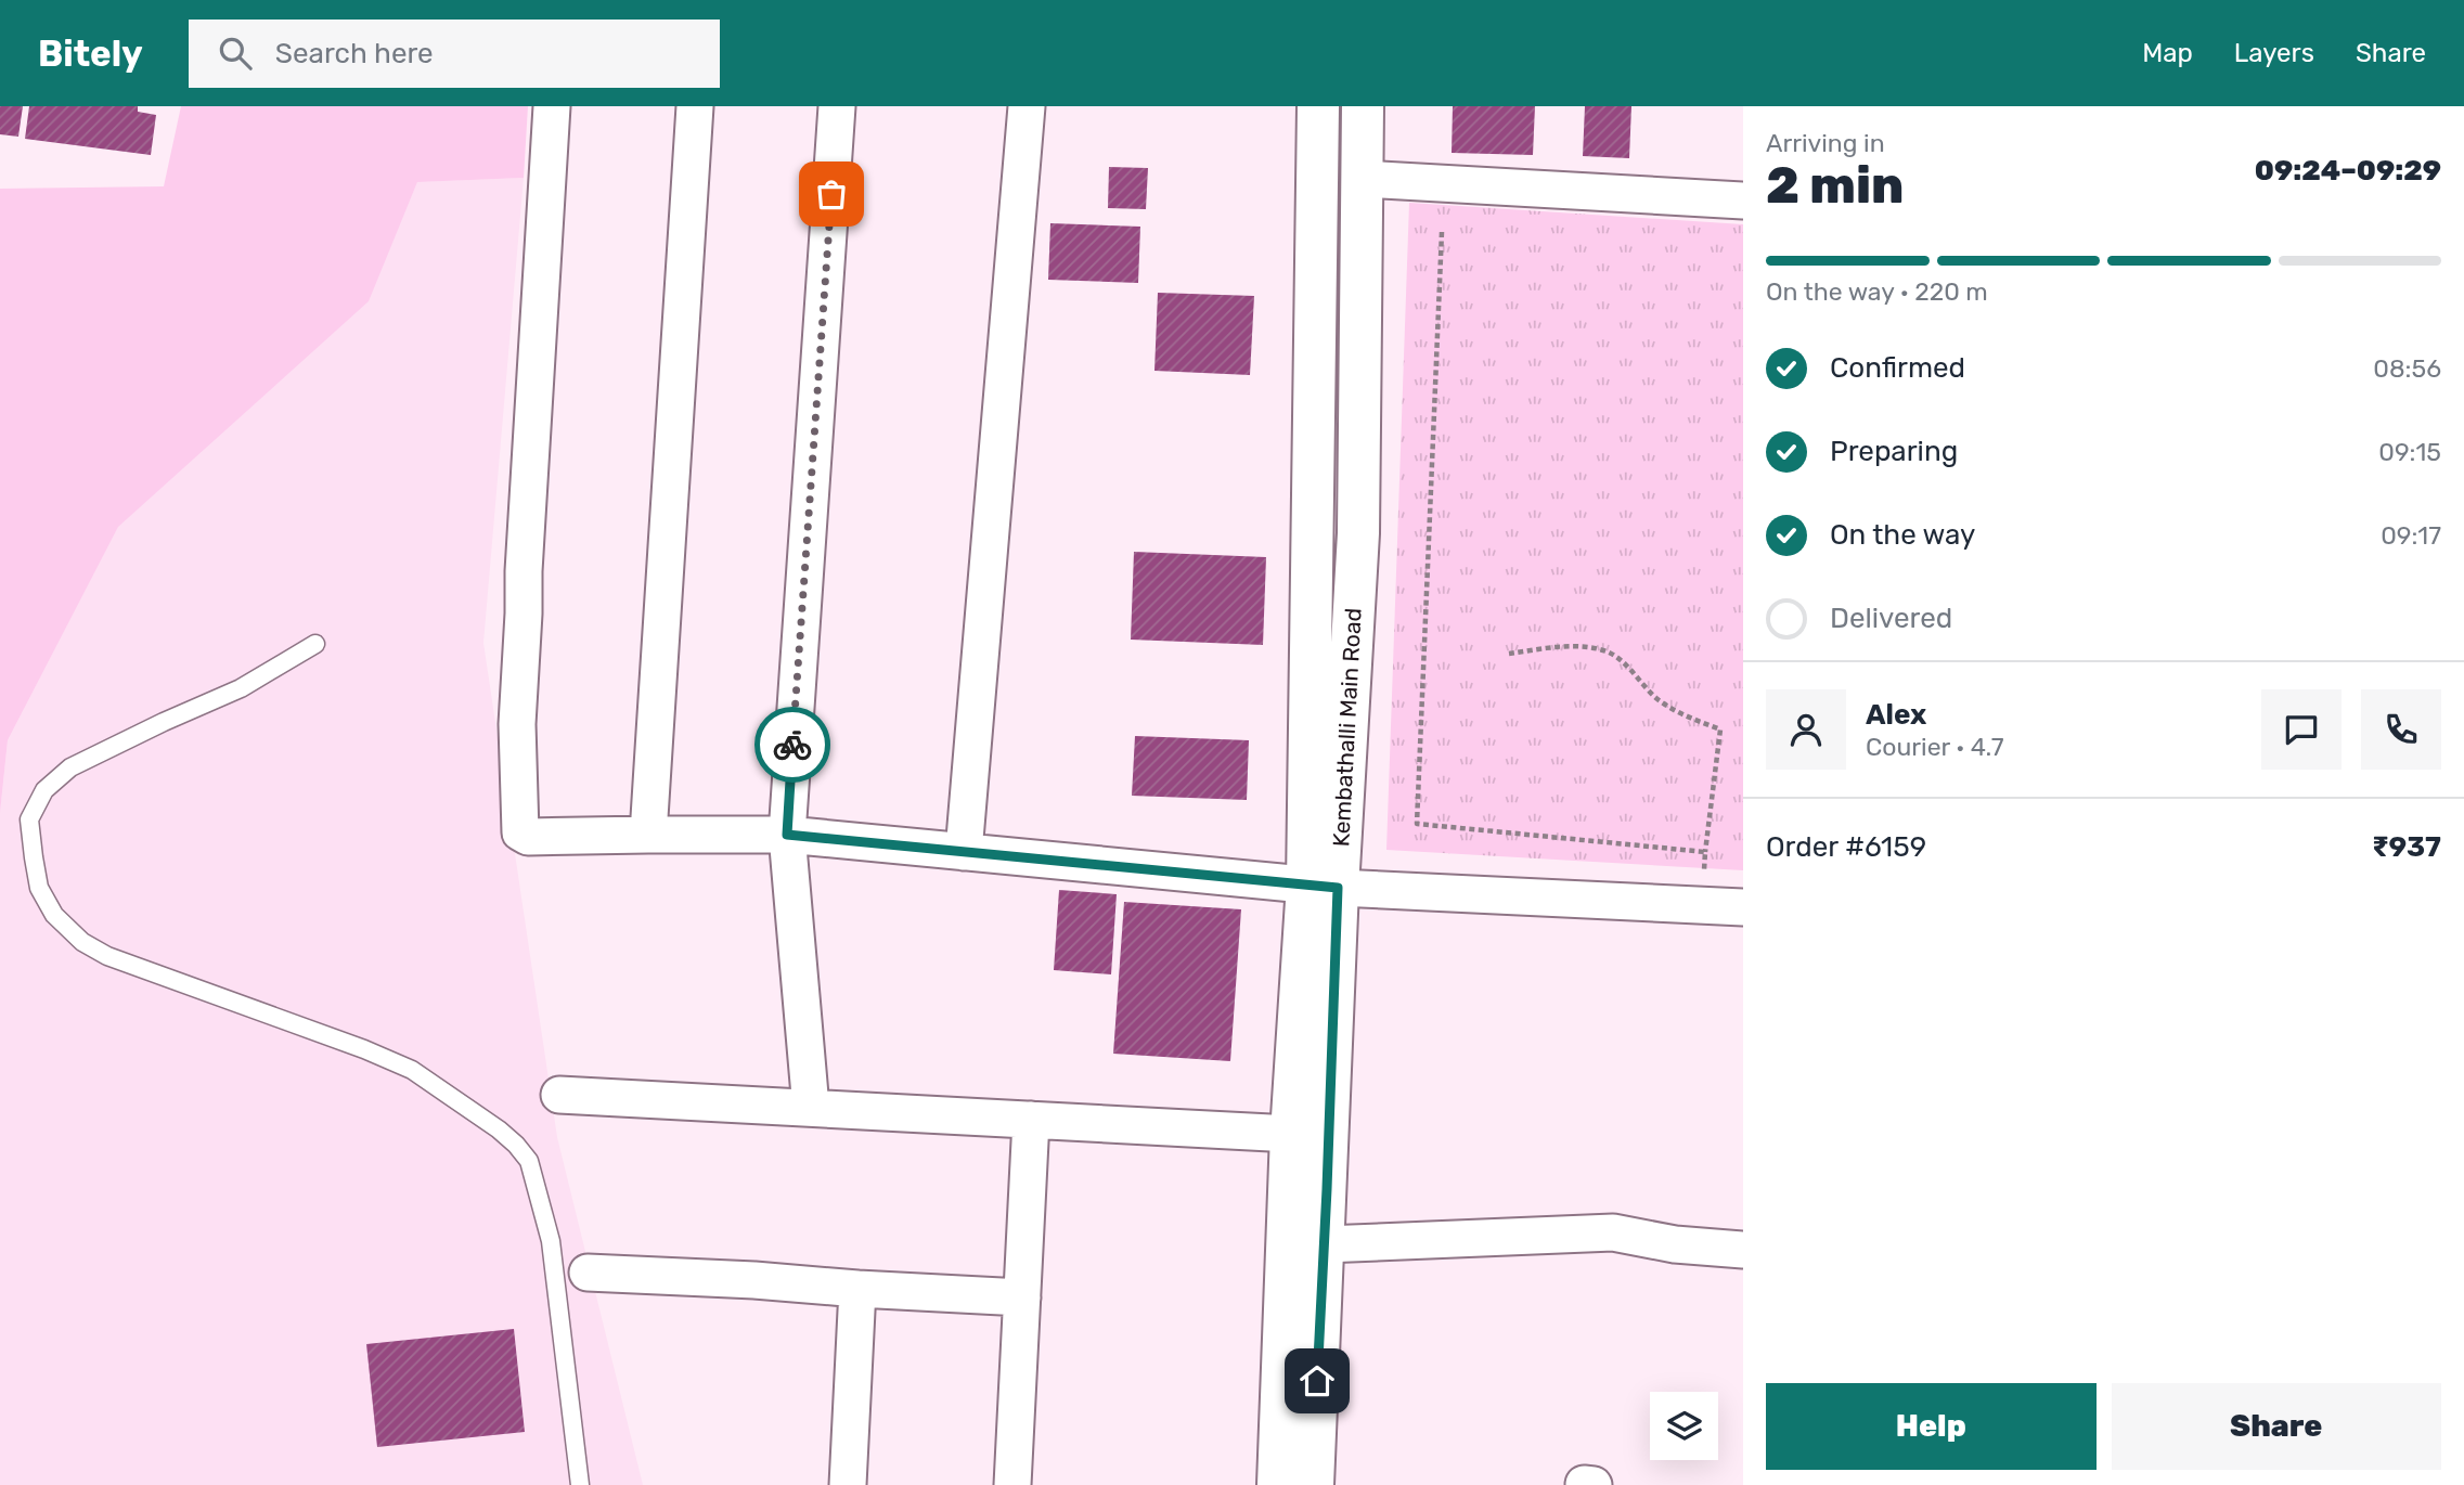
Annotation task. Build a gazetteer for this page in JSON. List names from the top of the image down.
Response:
{
  "streets": {
    "street": ["Kembathalli Main Road"]
  },
  "page": {
    "header": "Bitely",
    "search": "Search here",
    "nav": ["Map", "Layers", "Share"],
    "heading": ["2 min", "Arriving in", "09:24–09:29"],
    "panel": [
      "Alex",
      "Courier · 4.7",
      "Order #6159",
      "₹937"
    ],
    "bar": "On the way · 220 m",
    "list": [
      ["Confirmed", "08:56"],
      ["Preparing", "09:15"],
      ["On the way", "09:17"],
      "Delivered"
    ],
    "buttons": ["Help", "Share"]
  }
}
